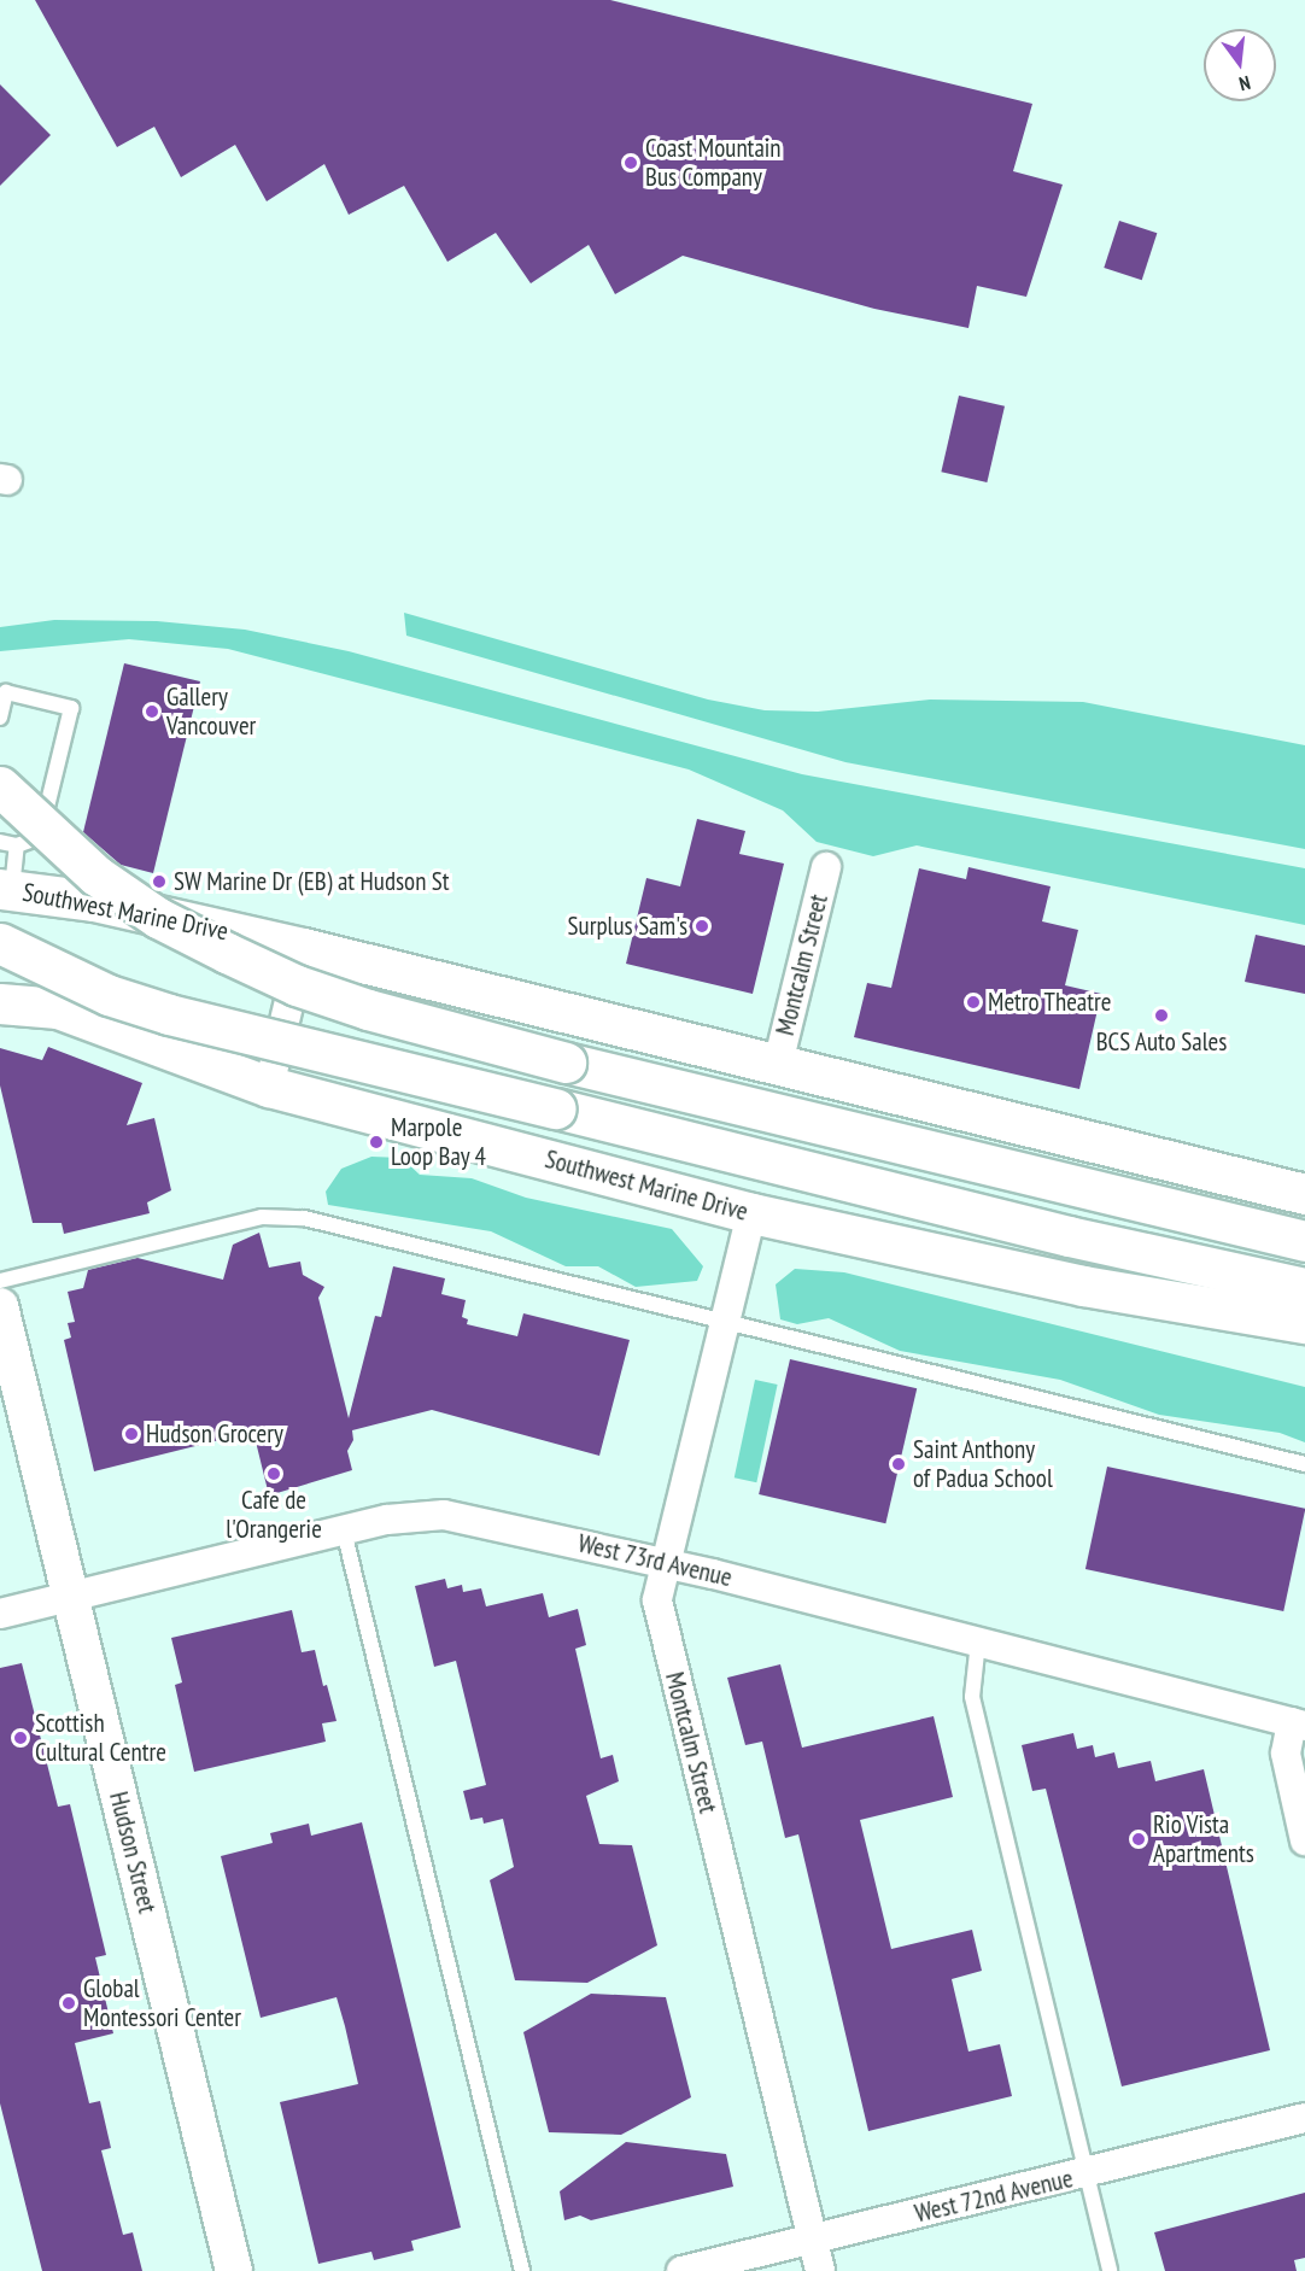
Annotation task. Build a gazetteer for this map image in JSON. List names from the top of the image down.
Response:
{
  "streets": {
    "main road": ["Southwest Marine Drive"],
    "street": [
      "Montcalm Street",
      "West 73rd Avenue",
      "Hudson Street",
      "West 72nd Avenue"
    ]
  },
  "crossings": [
    ["Southwest Marine Drive", "Montcalm Street"],
    ["Montcalm Street", "West 73rd Avenue"],
    ["Montcalm Street", "West 72nd Avenue"],
    ["West 73rd Avenue", "Hudson Street"]
  ],
  "places": [
    "Coast Mountain Bus Company",
    "Gallery Vancouver",
    "SW Marine Dr (EB) at Hudson St",
    "Surplus Sam's",
    "Metro Theatre",
    "BCS Auto Sales",
    "Marpole Loop Bay 4",
    "Hudson Grocery",
    "Saint Anthony of Padua School",
    "Cafe de l'Orangerie",
    "Scottish Cultural Centre",
    "Rio Vista Apartments",
    "Global Montessori Center"
  ],
  "north": "bottom"
}
